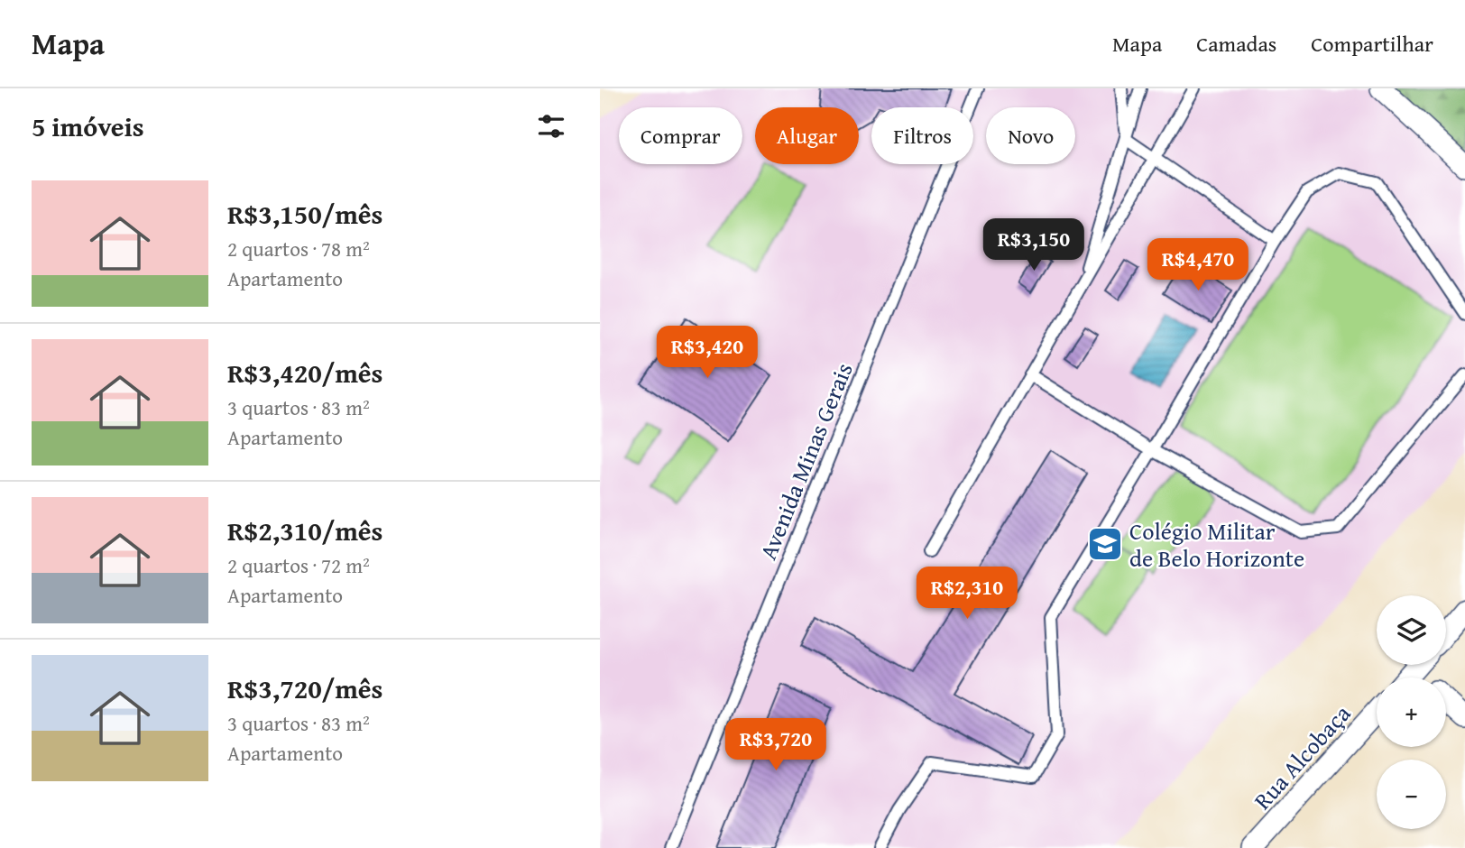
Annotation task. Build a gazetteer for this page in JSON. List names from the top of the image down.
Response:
{
  "streets": {
    "street": ["Rua Alcobaça"],
    "lane": ["Avenida Minas Gerais"]
  },
  "places": {
    "school or university": ["Colégio Militar de Belo Horizonte"]
  },
  "page": {
    "header": "Mapa",
    "nav": ["Mapa", "Camadas", "Compartilhar"],
    "heading": "5 imóveis",
    "chip": [
      "Comprar",
      "Alugar",
      "Filtros",
      "Novo"
    ],
    "list": [
      {
        "name": "R$3,150/mês",
        "note": "2 quartos · 78 m² · Apartamento"
      },
      {
        "name": "R$3,420/mês",
        "note": "3 quartos · 83 m² · Apartamento"
      },
      {
        "name": "R$2,310/mês",
        "note": "2 quartos · 72 m² · Apartamento"
      },
      {
        "name": "R$3,720/mês",
        "note": "3 quartos · 83 m² · Apartamento"
      }
    ],
    "price": [
      "R$3,150",
      "R$4,470",
      "R$3,420",
      "R$2,310",
      "R$3,720"
    ],
    "map_buttons": ["+", "−"]
  }
}
